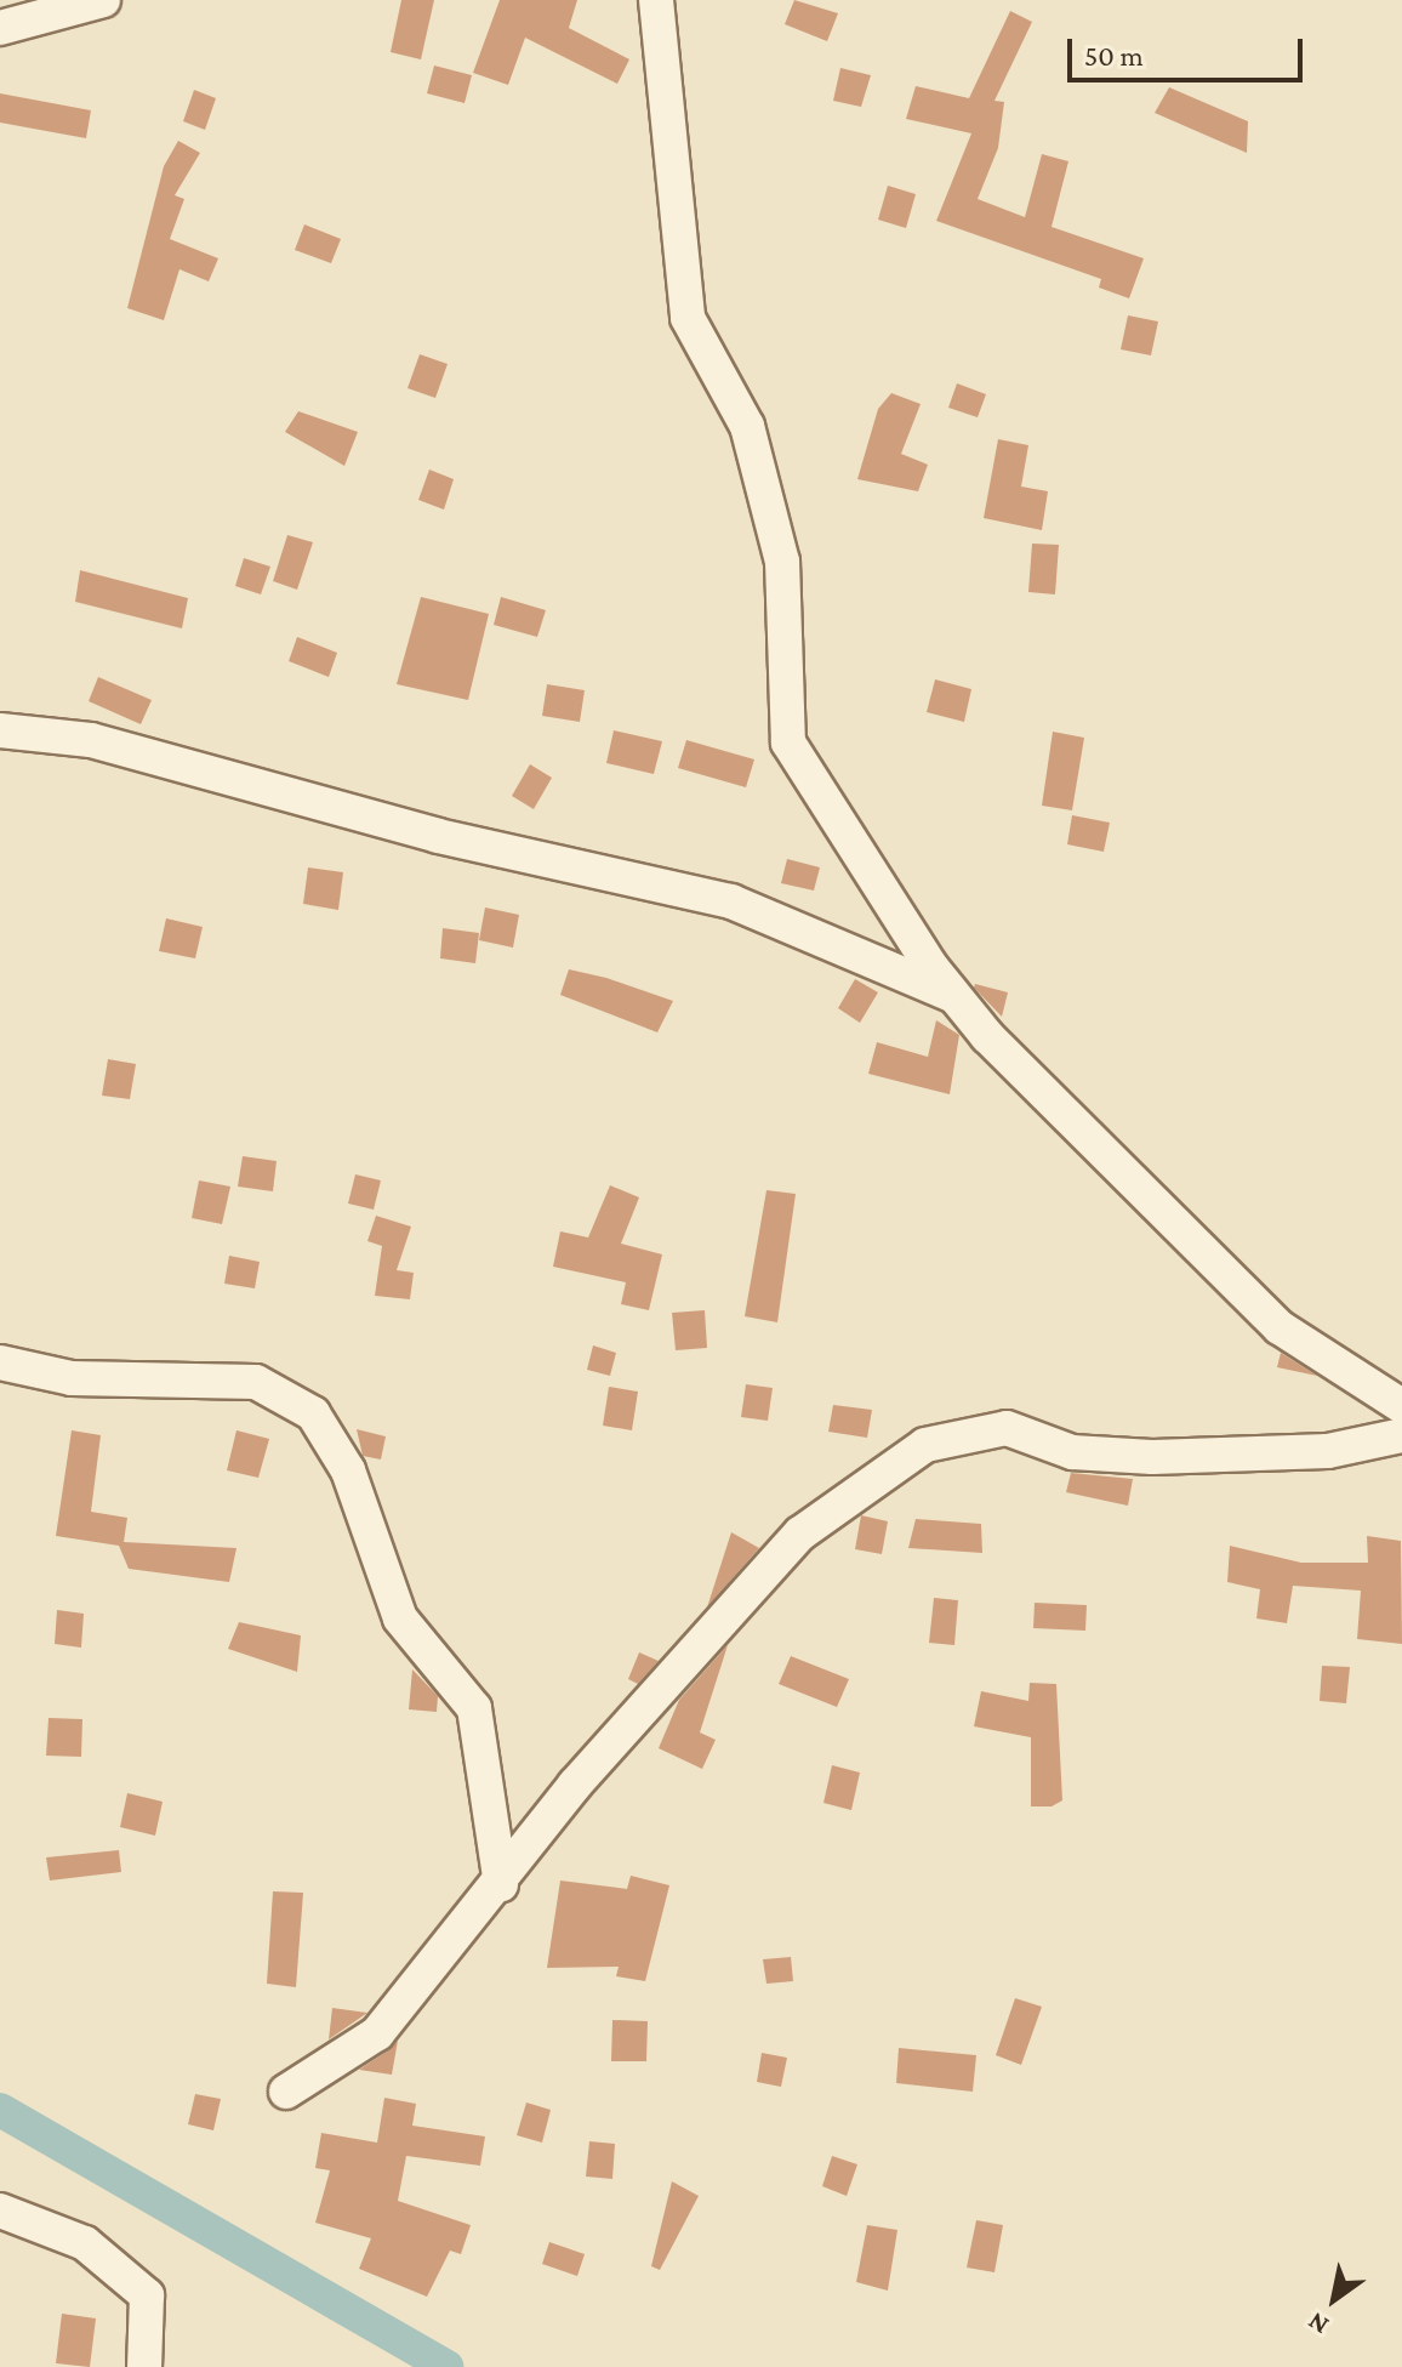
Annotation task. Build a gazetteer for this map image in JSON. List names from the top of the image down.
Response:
{
  "scale_bar": "50 m",
  "north": "bottom left"
}
